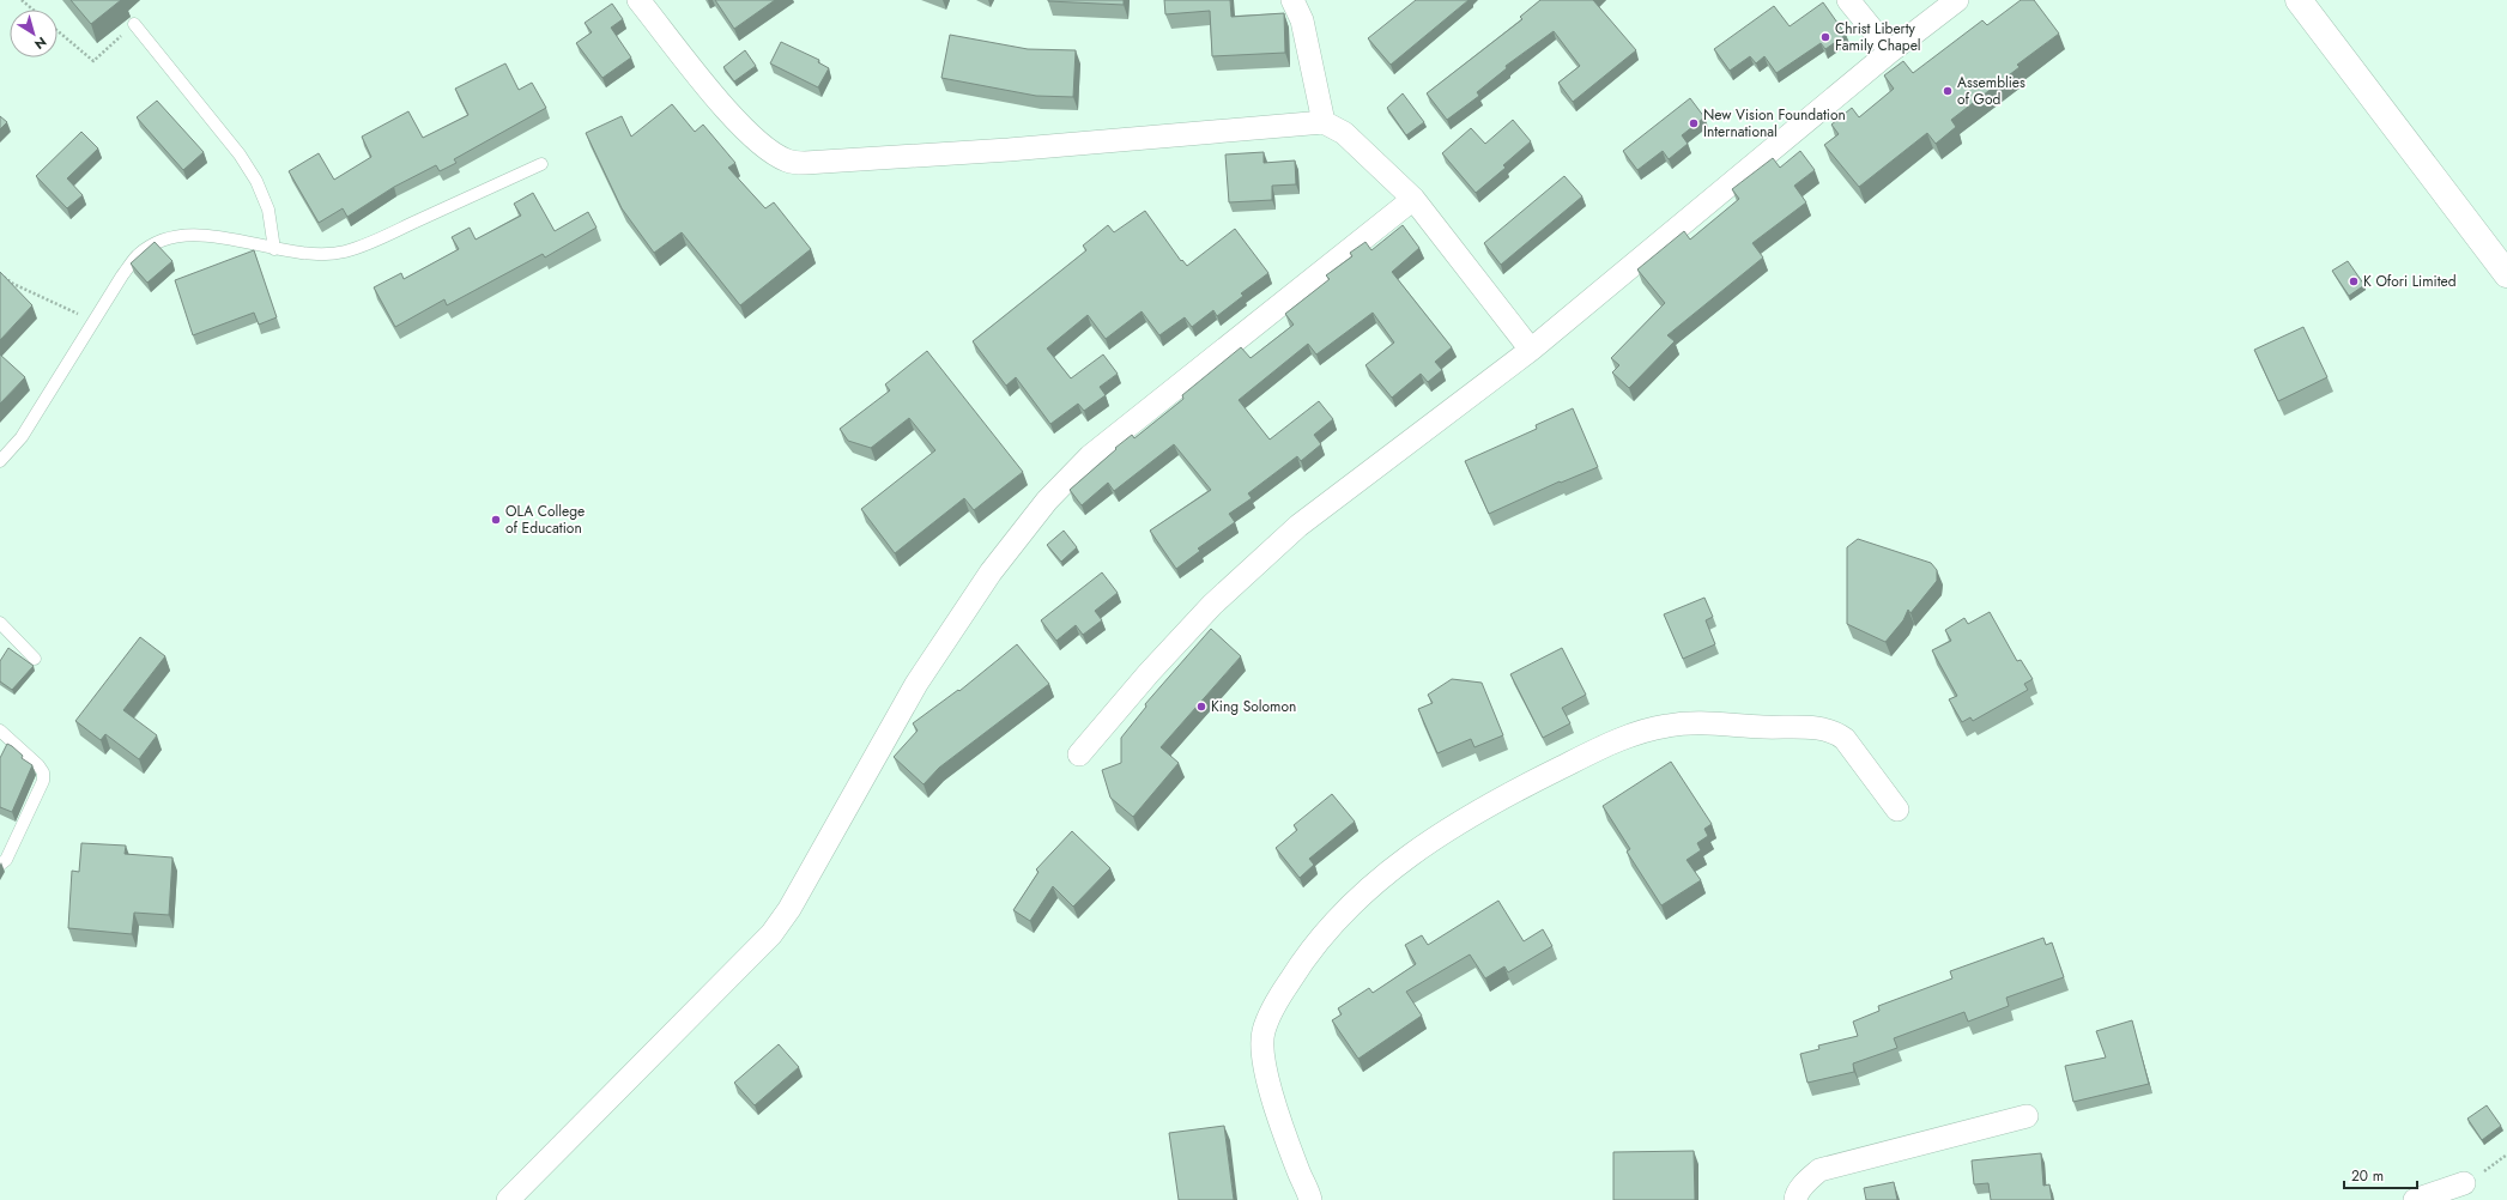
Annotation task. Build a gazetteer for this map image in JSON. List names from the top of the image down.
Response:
{
  "places": [
    "Christ Liberty Family Chapel",
    "Assemblies of God",
    "New Vision Foundation International",
    "K Ofori Limited",
    "OLA College of Education",
    "King Solomon"
  ],
  "scale_bar": "20 m",
  "north": "bottom right"
}
